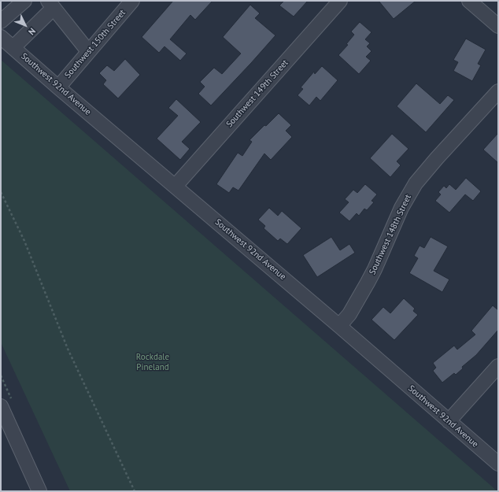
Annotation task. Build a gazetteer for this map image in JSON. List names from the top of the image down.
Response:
{
  "streets": {
    "street": [
      "Southwest 150th Street",
      "Southwest 92nd Avenue",
      "Southwest 149th Street",
      "Southwest 148th Street"
    ]
  },
  "crossings": [
    ["Southwest 150th Street", "Southwest 92nd Avenue"],
    ["Southwest 92nd Avenue", "Southwest 149th Street"],
    ["Southwest 92nd Avenue", "Southwest 148th Street"]
  ],
  "parks": ["Rockdale Pineland"],
  "north": "bottom right"
}
